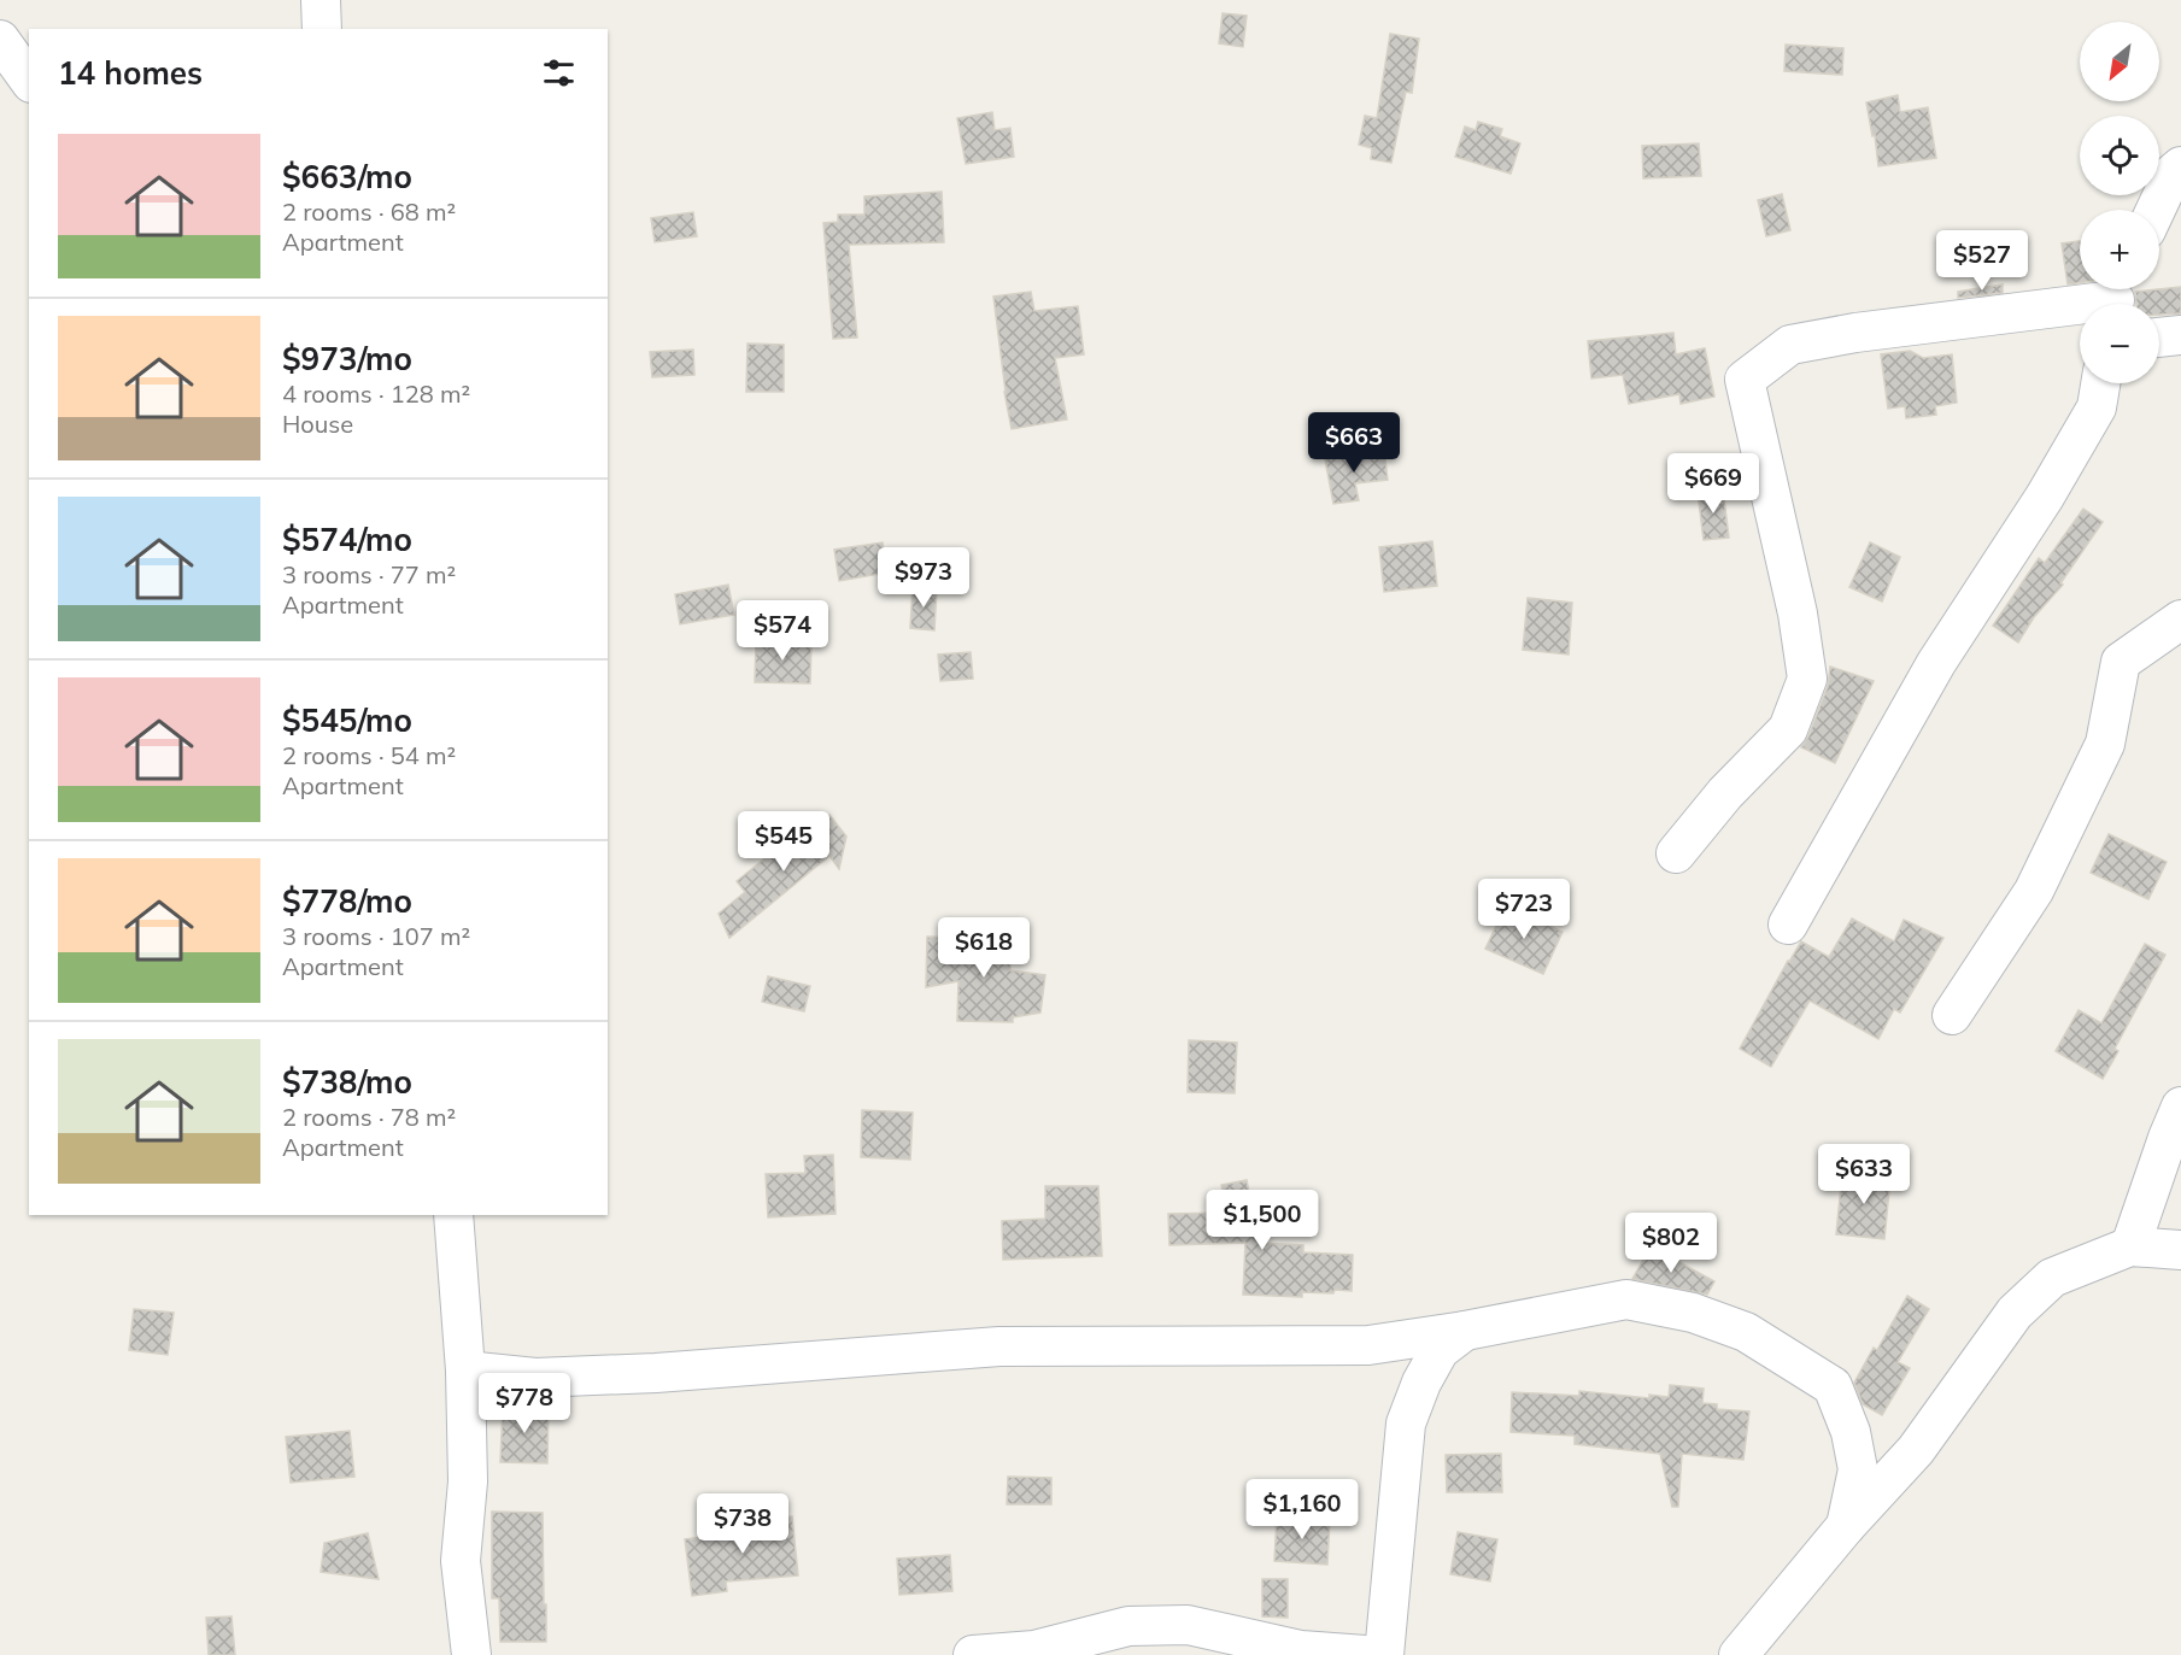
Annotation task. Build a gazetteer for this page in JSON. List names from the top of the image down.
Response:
{
  "north": "bottom left",
  "page": {
    "map_buttons": ["+", "−"],
    "heading": "14 homes",
    "list": [
      {
        "name": "$663/mo",
        "note": "2 rooms · 68 m² · Apartment"
      },
      {
        "name": "$973/mo",
        "note": "4 rooms · 128 m² · House"
      },
      {
        "name": "$574/mo",
        "note": "3 rooms · 77 m² · Apartment"
      },
      {
        "name": "$545/mo",
        "note": "2 rooms · 54 m² · Apartment"
      },
      {
        "name": "$778/mo",
        "note": "3 rooms · 107 m² · Apartment"
      },
      {
        "name": "$738/mo",
        "note": "2 rooms · 78 m² · Apartment"
      }
    ],
    "price": [
      "$527",
      "$663",
      "$669",
      "$973",
      "$574",
      "$545",
      "$723",
      "$618",
      "$633",
      "$1,500",
      "$802",
      "$778",
      "$1,160",
      "$738"
    ]
  }
}
